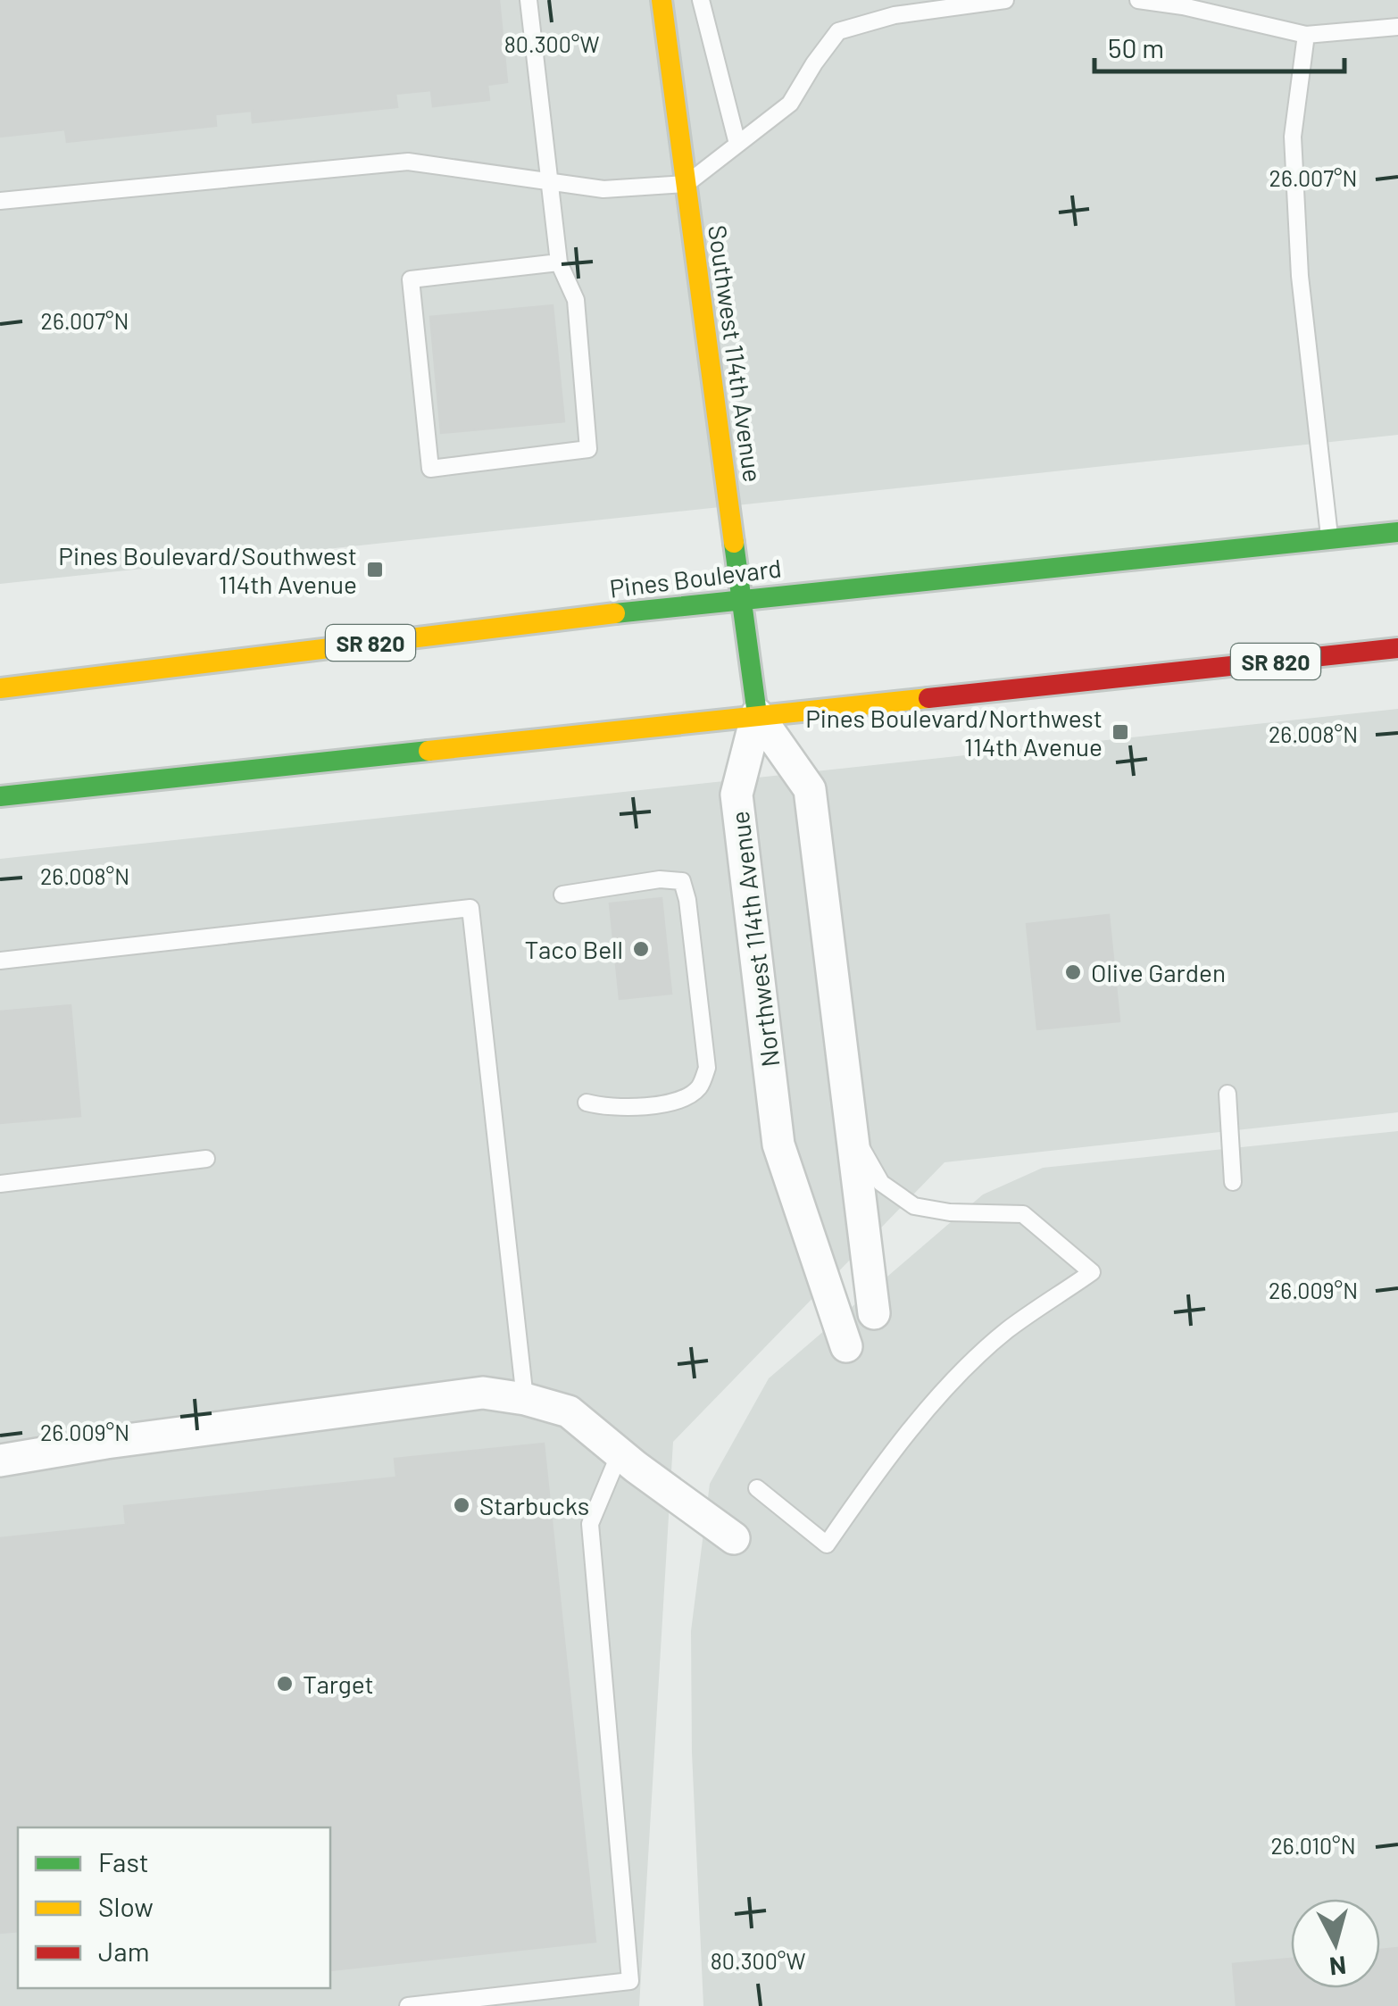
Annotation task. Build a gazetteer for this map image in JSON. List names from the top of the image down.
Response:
{
  "streets": {
    "main road": ["Southwest 114th Avenue", "Pines Boulevard", "SR 820"],
    "street": ["Northwest 114th Avenue"]
  },
  "crossings": [
    ["Southwest 114th Avenue", "Pines Boulevard"],
    ["Southwest 114th Avenue", "SR 820"],
    ["Southwest 114th Avenue", "Northwest 114th Avenue"],
    ["SR 820", "Northwest 114th Avenue"]
  ],
  "places": {
    "transit": ["Pines Boulevard/Southwest 114th Avenue", "Pines Boulevard/Northwest 114th Avenue"],
    "other": [
      "Taco Bell",
      "Olive Garden",
      "Starbucks",
      "Target"
    ]
  },
  "legend": ["Fast", "Slow", "Jam"],
  "scale_bar": "50 m",
  "north": "bottom",
  "coordinates": [
    "80.300°W",
    "26.007°N",
    "26.008°N",
    "26.009°N",
    "26.010°N"
  ]
}
